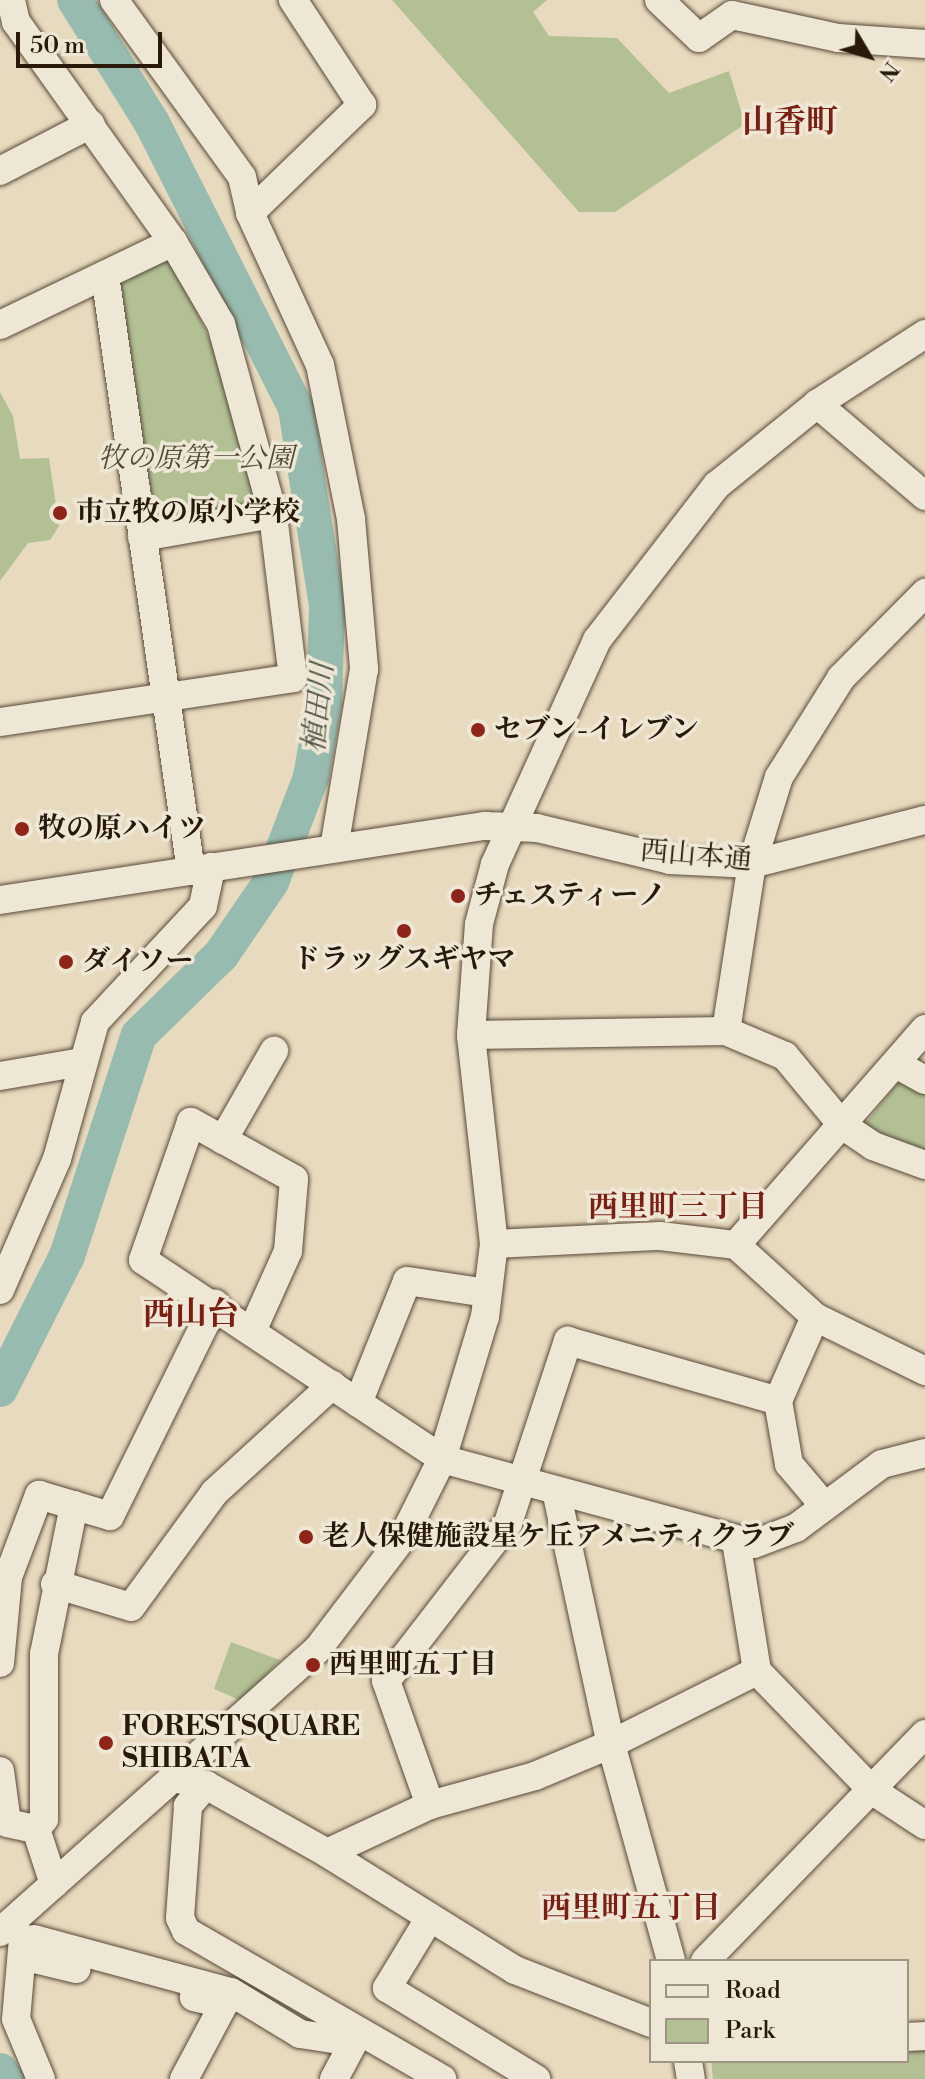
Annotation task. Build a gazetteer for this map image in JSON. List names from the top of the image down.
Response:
{
  "streets": {
    "street": ["西山本通"]
  },
  "districts": [
    "山香町",
    "西里町三丁目",
    "西山台",
    "西里町五丁目"
  ],
  "water": ["植田川"],
  "parks": ["牧の原第一公園"],
  "places": [
    "市立牧の原小学校",
    "セブン-イレブン",
    "牧の原ハイツ",
    "チェスティーノ",
    "ドラッグスギヤマ",
    "ダイソー",
    "老人保健施設星ケ丘アメニティクラブ",
    "西里町五丁目",
    "FORESTSQUARE SHIBATA"
  ],
  "legend": ["Road", "Park"],
  "scale_bar": "50 m",
  "north": "bottom right"
}
